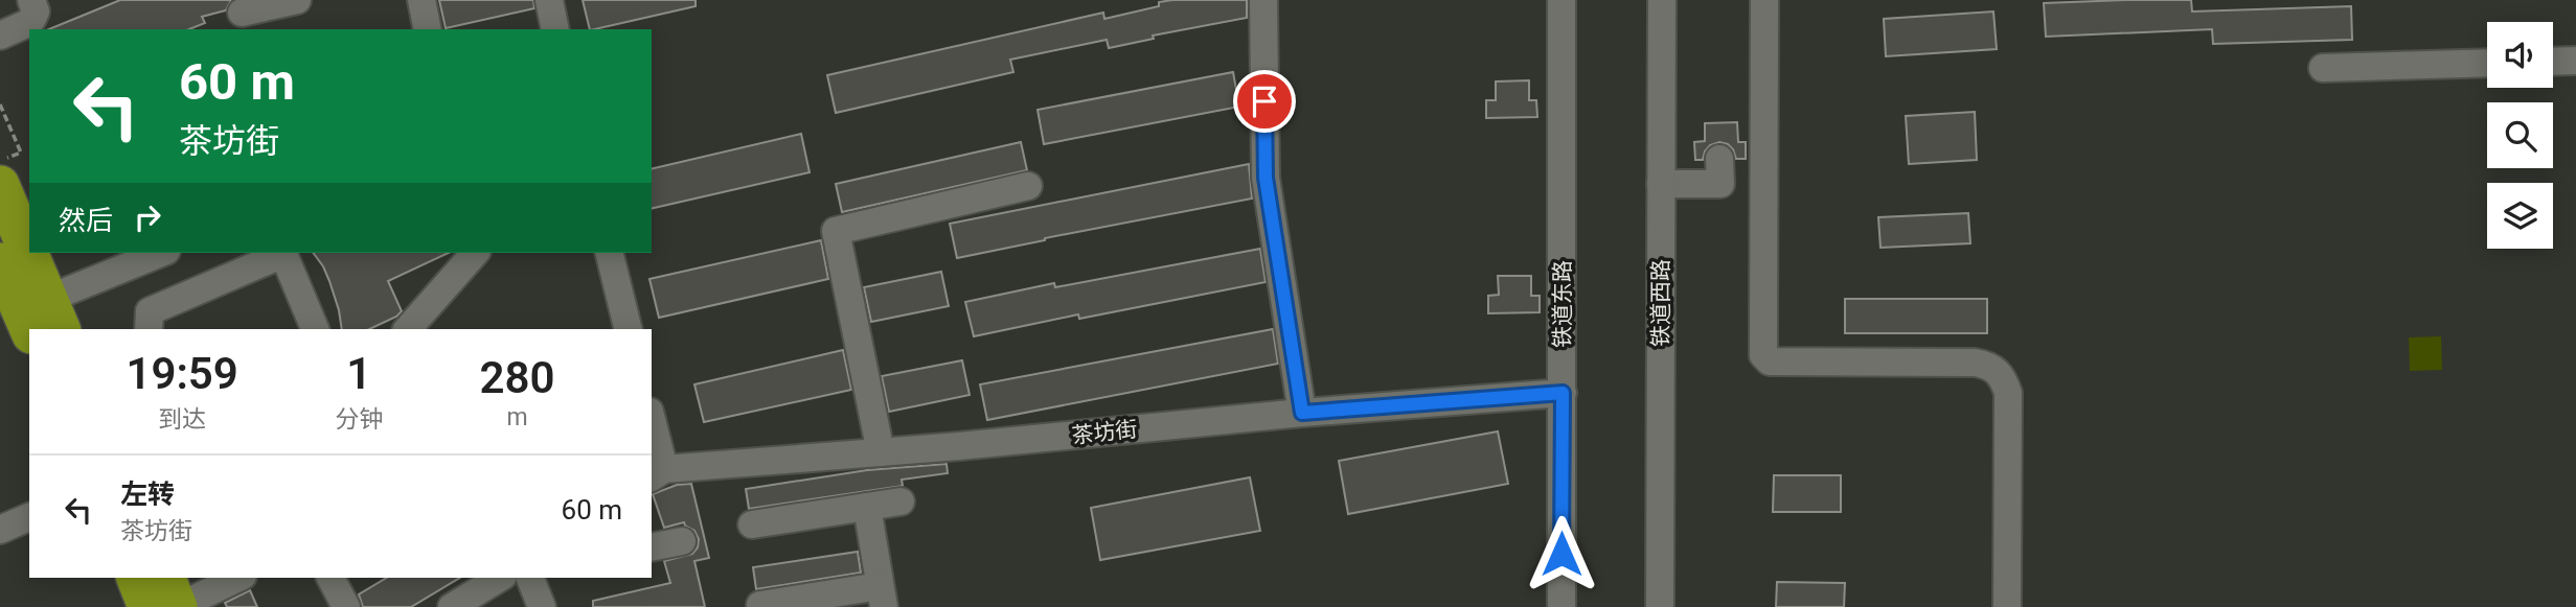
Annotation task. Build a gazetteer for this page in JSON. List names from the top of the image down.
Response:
{
  "streets": {
    "street": ["铁道西路", "铁道东路", "茶坊街"]
  },
  "crossings": [
    ["铁道东路", "茶坊街"]
  ],
  "page": {
    "turn": ["60 m", "茶坊街"],
    "then": "然后",
    "eta": [
      "19:59",
      "到达",
      "1",
      "分钟",
      "280",
      "m"
    ],
    "list": [
      {
        "name": "左转",
        "note": "茶坊街",
        "value": "60 m"
      }
    ]
  }
}
